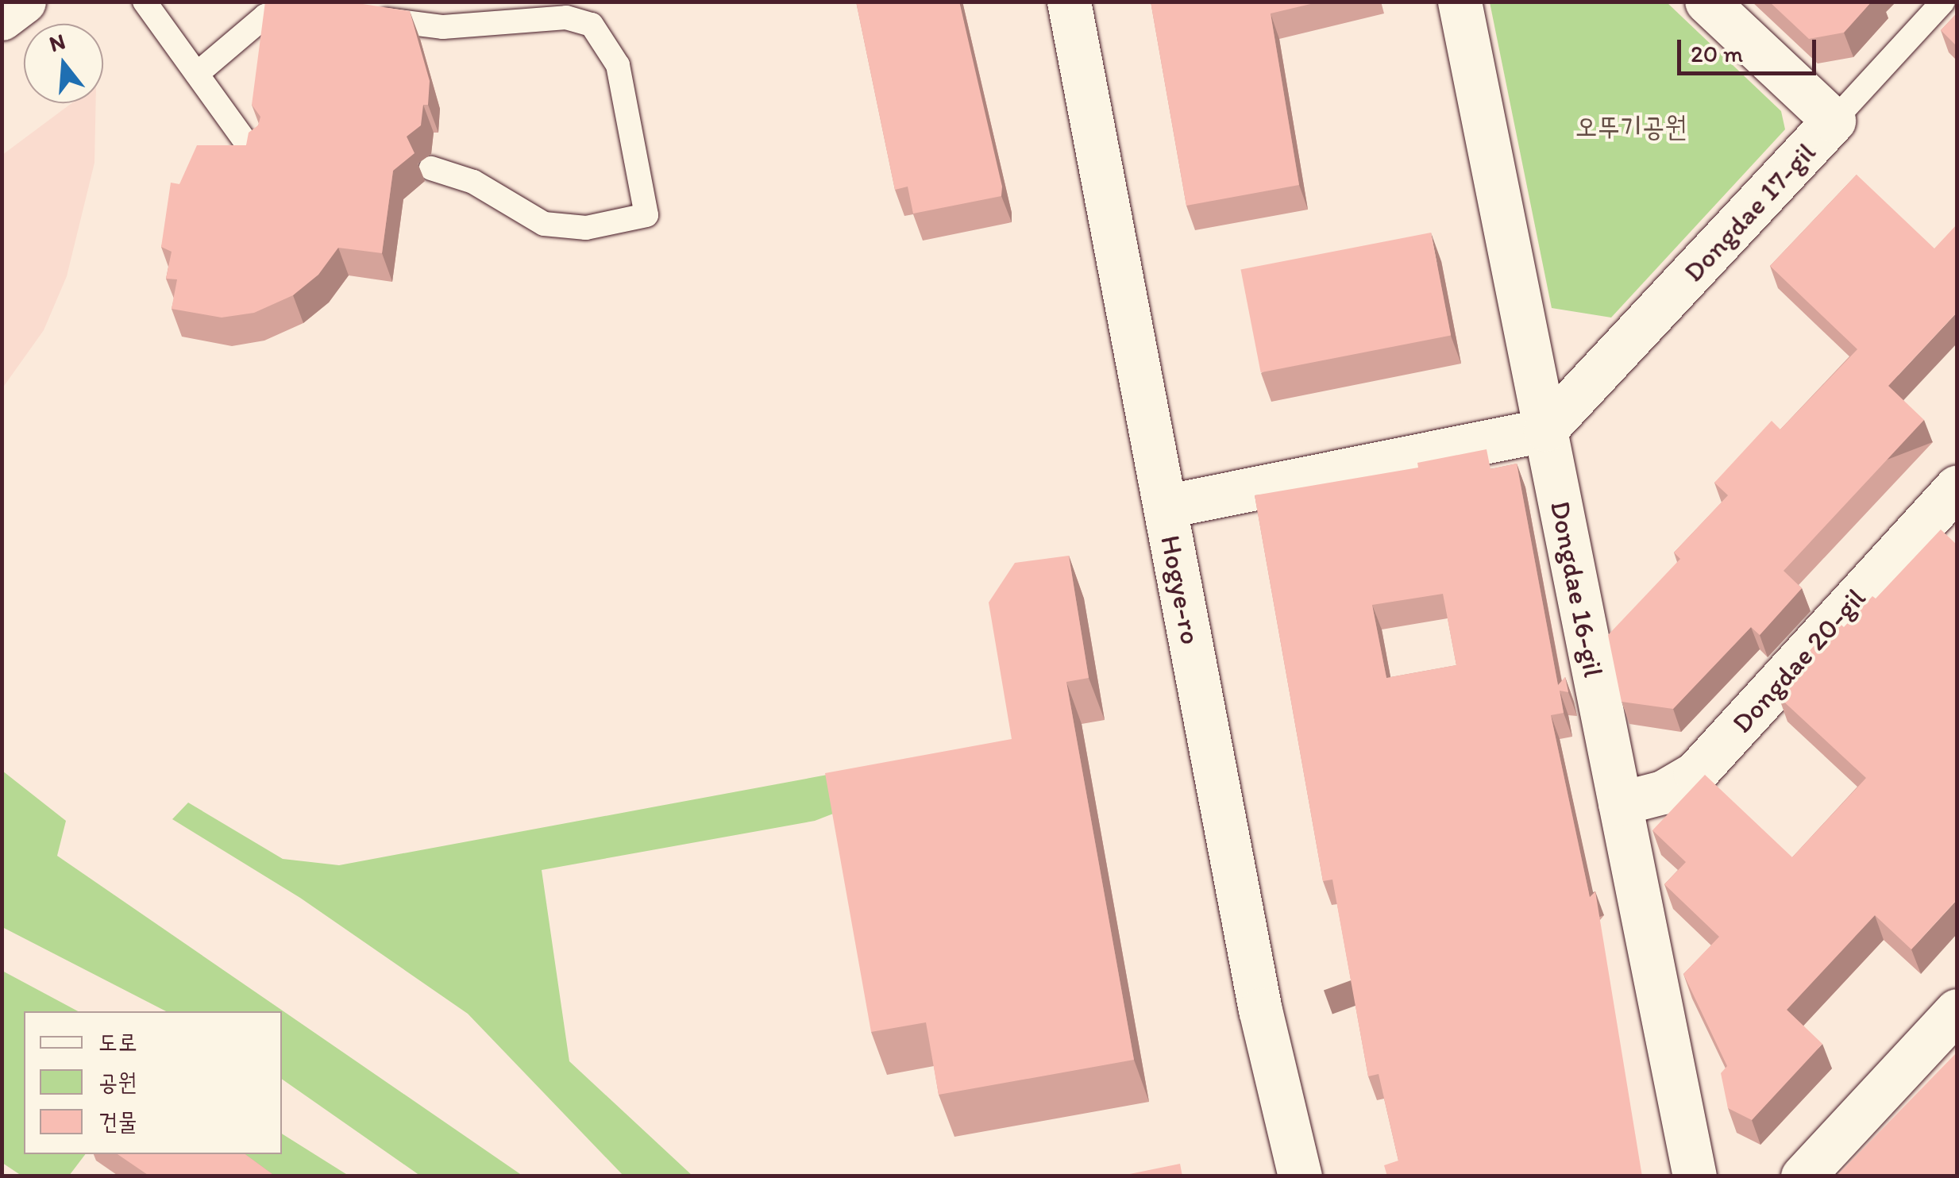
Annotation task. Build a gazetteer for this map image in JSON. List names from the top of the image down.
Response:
{
  "streets": {
    "street": [
      "Dongdae 17-gil",
      "Dongdae 16-gil",
      "Hogye-ro",
      "Dongdae 20-gil"
    ]
  },
  "crossings": [
    ["Dongdae 17-gil", "Dongdae 16-gil"],
    ["Dongdae 16-gil", "Dongdae 20-gil"]
  ],
  "parks": ["오뚜기공원"],
  "legend": ["도로", "공원", "건물"],
  "scale_bar": "20 m",
  "north": "top"
}
